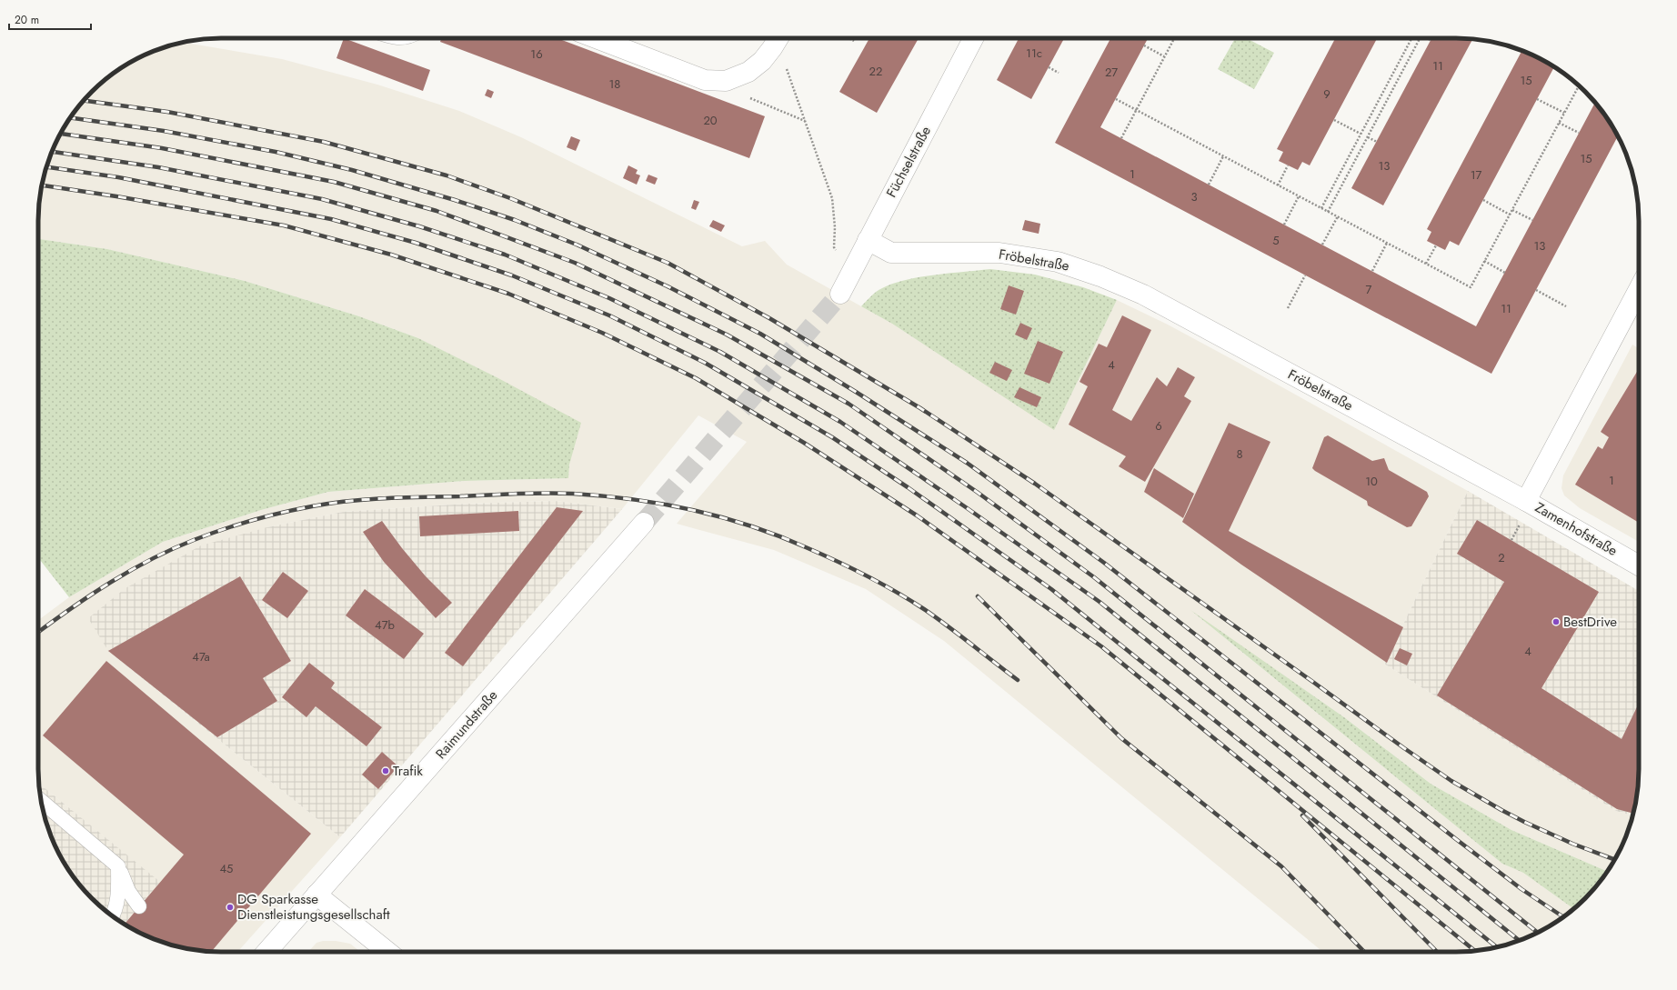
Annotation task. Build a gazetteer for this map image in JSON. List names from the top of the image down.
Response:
{
  "streets": {
    "street": [
      "Füchselstraße",
      "Fröbelstraße",
      "Zamenhofstraße",
      "Raimundstraße"
    ]
  },
  "crossings": [
    ["Füchselstraße", "Fröbelstraße"],
    ["Fröbelstraße", "Zamenhofstraße"]
  ],
  "places": ["BestDrive", "Trafik", "DG Sparkasse Dienstleistungsgesellschaft"],
  "house_numbers": [
    "11c",
    "16",
    "11",
    "22",
    "27",
    "15",
    "18",
    "9",
    "20",
    "15",
    "13",
    "1",
    "17",
    "3",
    "5",
    "13",
    "7",
    "11",
    "4",
    "6",
    "8",
    "1",
    "10",
    "2",
    "47b",
    "4",
    "47a",
    "45"
  ],
  "scale_bar": "20 m"
}
